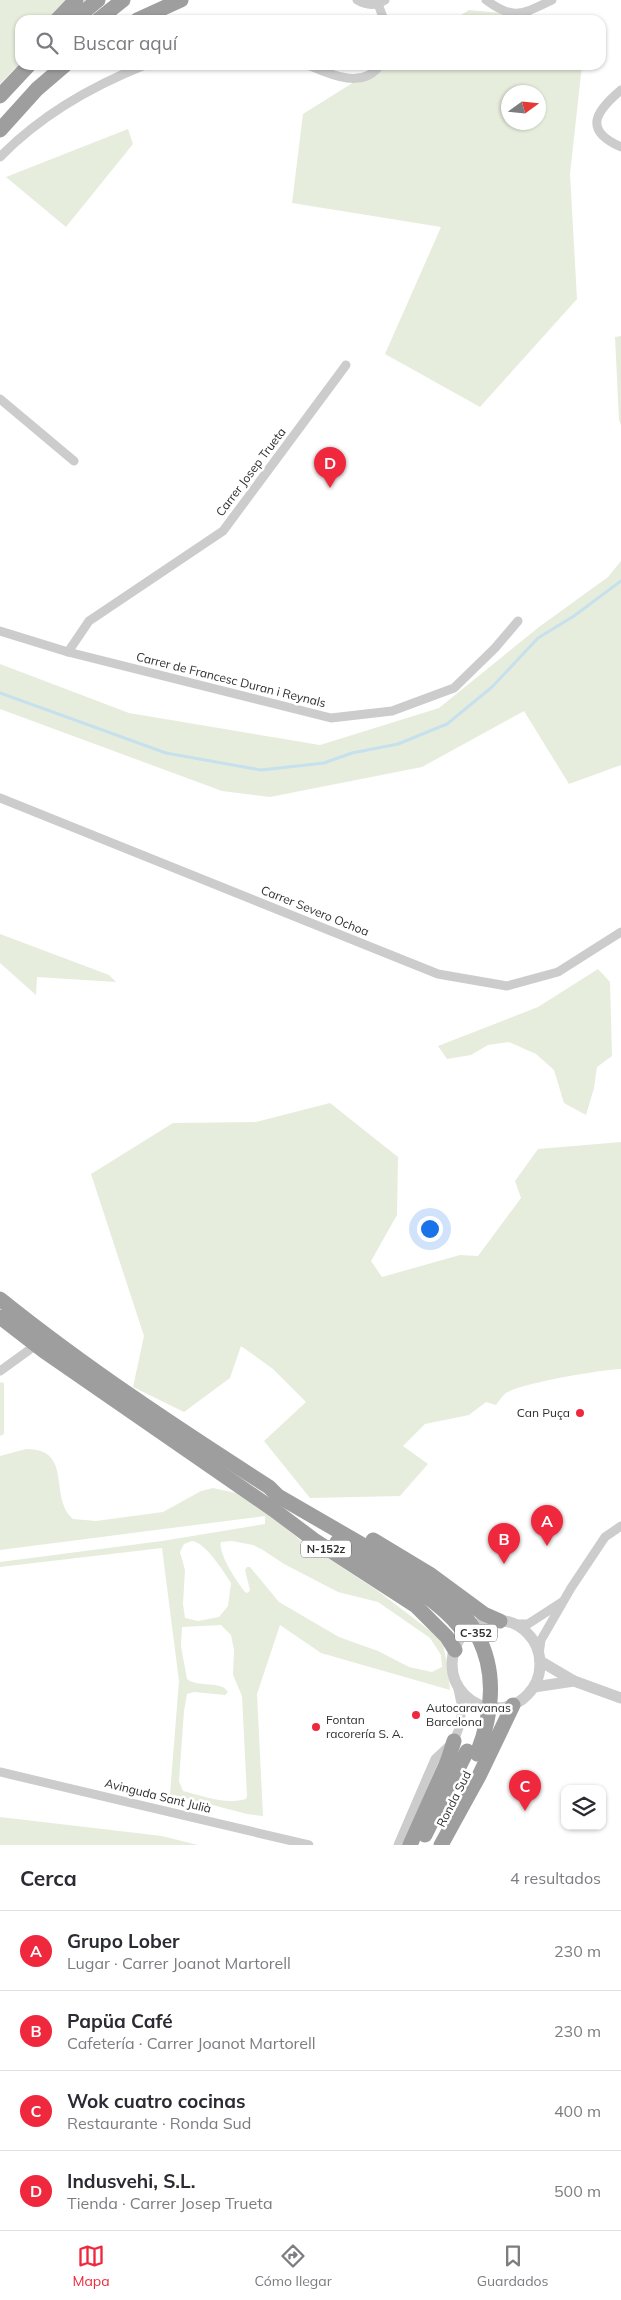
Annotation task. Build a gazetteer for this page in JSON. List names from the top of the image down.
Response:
{
  "streets": {
    "highway": ["N-152z", "C-352", "Ronda Sud"],
    "street": [
      "Carrer Josep Trueta",
      "Carrer de Francesc Duran i Reynals",
      "Carrer Severo Ochoa",
      "Avinguda Sant Julià"
    ]
  },
  "crossings": [
    ["Carrer Josep Trueta", "Carrer de Francesc Duran i Reynals"],
    ["N-152z", "C-352"],
    ["C-352", "Ronda Sud"]
  ],
  "places": ["Can Puça", "Autocaravanas Barcelona", "Fontan racorería S. A."],
  "north": "right",
  "page": {
    "search": "Buscar aquí",
    "pins": [
      "D",
      "A",
      "B",
      "C"
    ],
    "heading": ["Cerca", "4 resultados"],
    "list": [
      {
        "mark": "A",
        "name": "Grupo Lober",
        "note": "Lugar · Carrer Joanot Martorell",
        "value": "230 m"
      },
      {
        "mark": "B",
        "name": "Papüa Café",
        "note": "Cafetería · Carrer Joanot Martorell",
        "value": "230 m"
      },
      {
        "mark": "C",
        "name": "Wok cuatro cocinas",
        "note": "Restaurante · Ronda Sud",
        "value": "400 m"
      },
      {
        "mark": "D",
        "name": "Indusvehi, S.L.",
        "note": "Tienda · Carrer Josep Trueta",
        "value": "500 m"
      }
    ],
    "nav": ["Mapa", "Cómo llegar", "Guardados"]
  }
}
